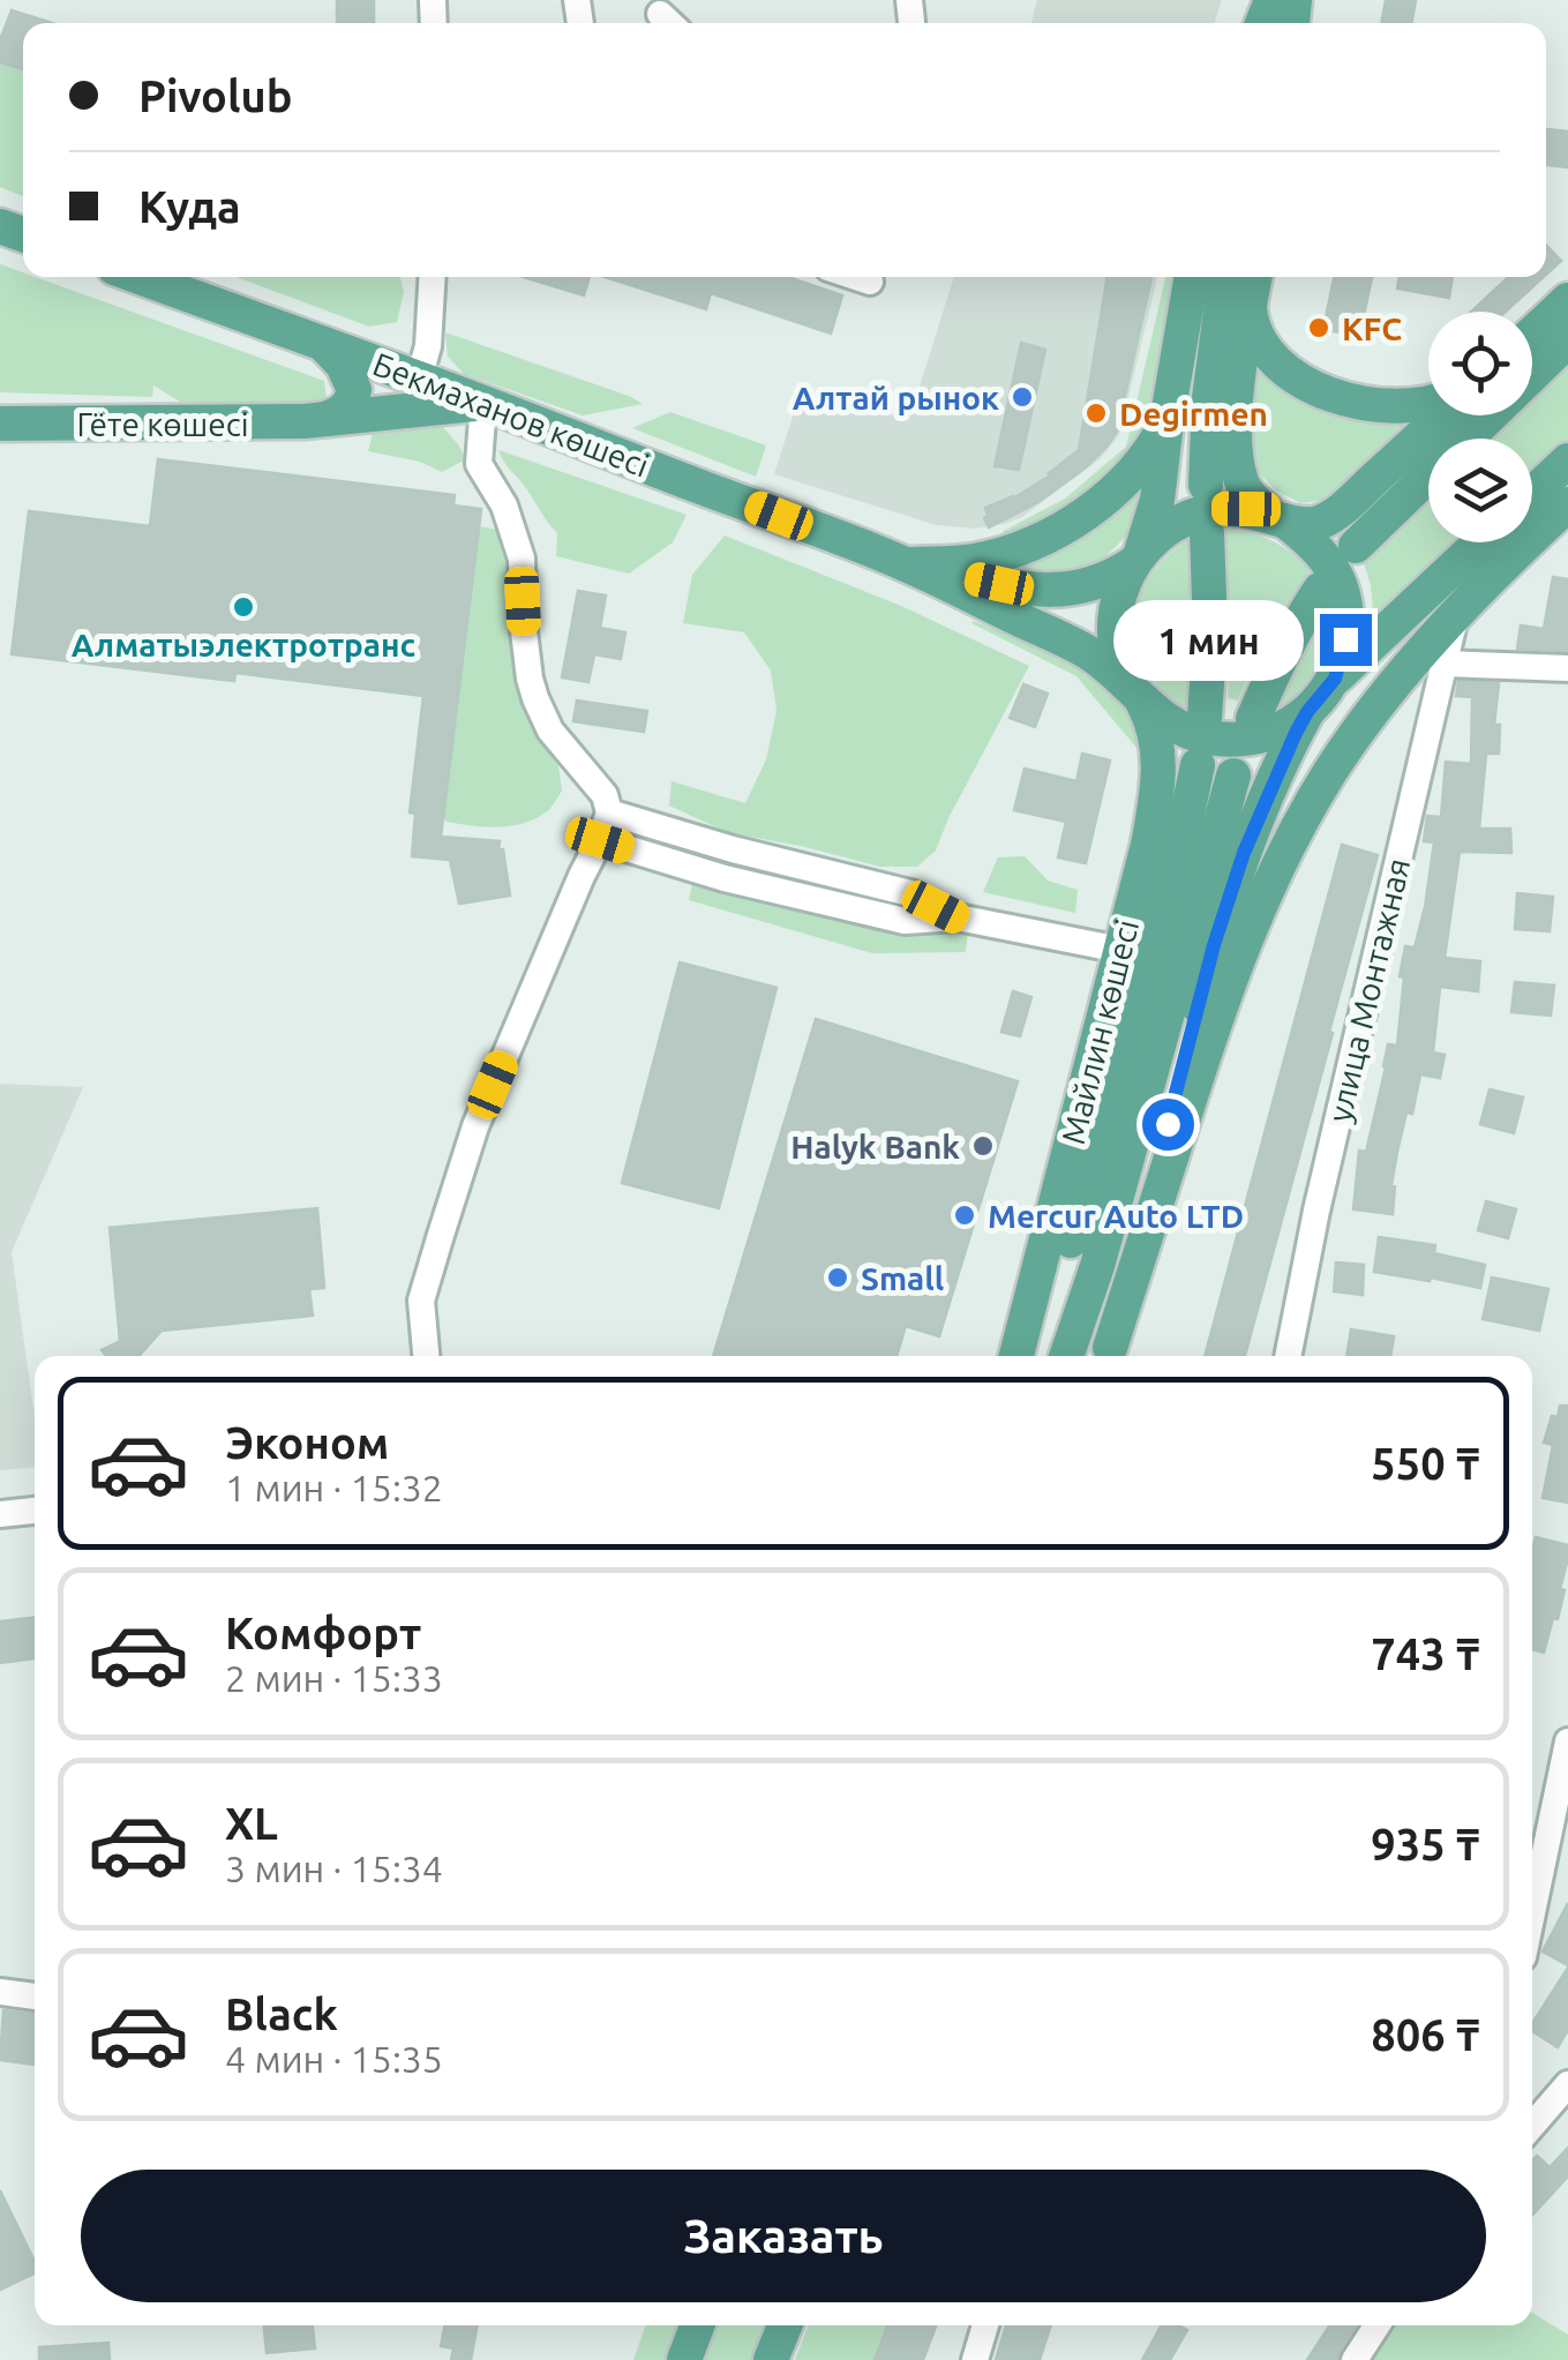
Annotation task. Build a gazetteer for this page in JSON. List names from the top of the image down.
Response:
{
  "streets": {
    "main road": ["Бекмаханов көшесі", "Гёте көшесі", "Майлин көшесі"],
    "street": ["улица Монтажная"]
  },
  "crossings": [
    ["Бекмаханов көшесі", "Гёте көшесі"],
    ["Бекмаханов көшесі", "Майлин көшесі"]
  ],
  "places": [
    "KFC",
    "Алтай рынок",
    "Degirmen",
    "Алматыэлектротранс",
    "Halyk Bank",
    "Mercur Auto LTD",
    "Small"
  ],
  "page": {
    "banner": ["Pivolub", "Куда"],
    "bubble": "1 мин",
    "list": [
      {
        "name": "Эконом",
        "note": "1 мин · 15:32",
        "value": "550 ₸"
      },
      {
        "name": "Комфорт",
        "note": "2 мин · 15:33",
        "value": "743 ₸"
      },
      {
        "name": "XL",
        "note": "3 мин · 15:34",
        "value": "935 ₸"
      },
      {
        "name": "Black",
        "note": "4 мин · 15:35",
        "value": "806 ₸"
      }
    ],
    "buttons": "Заказать"
  }
}
